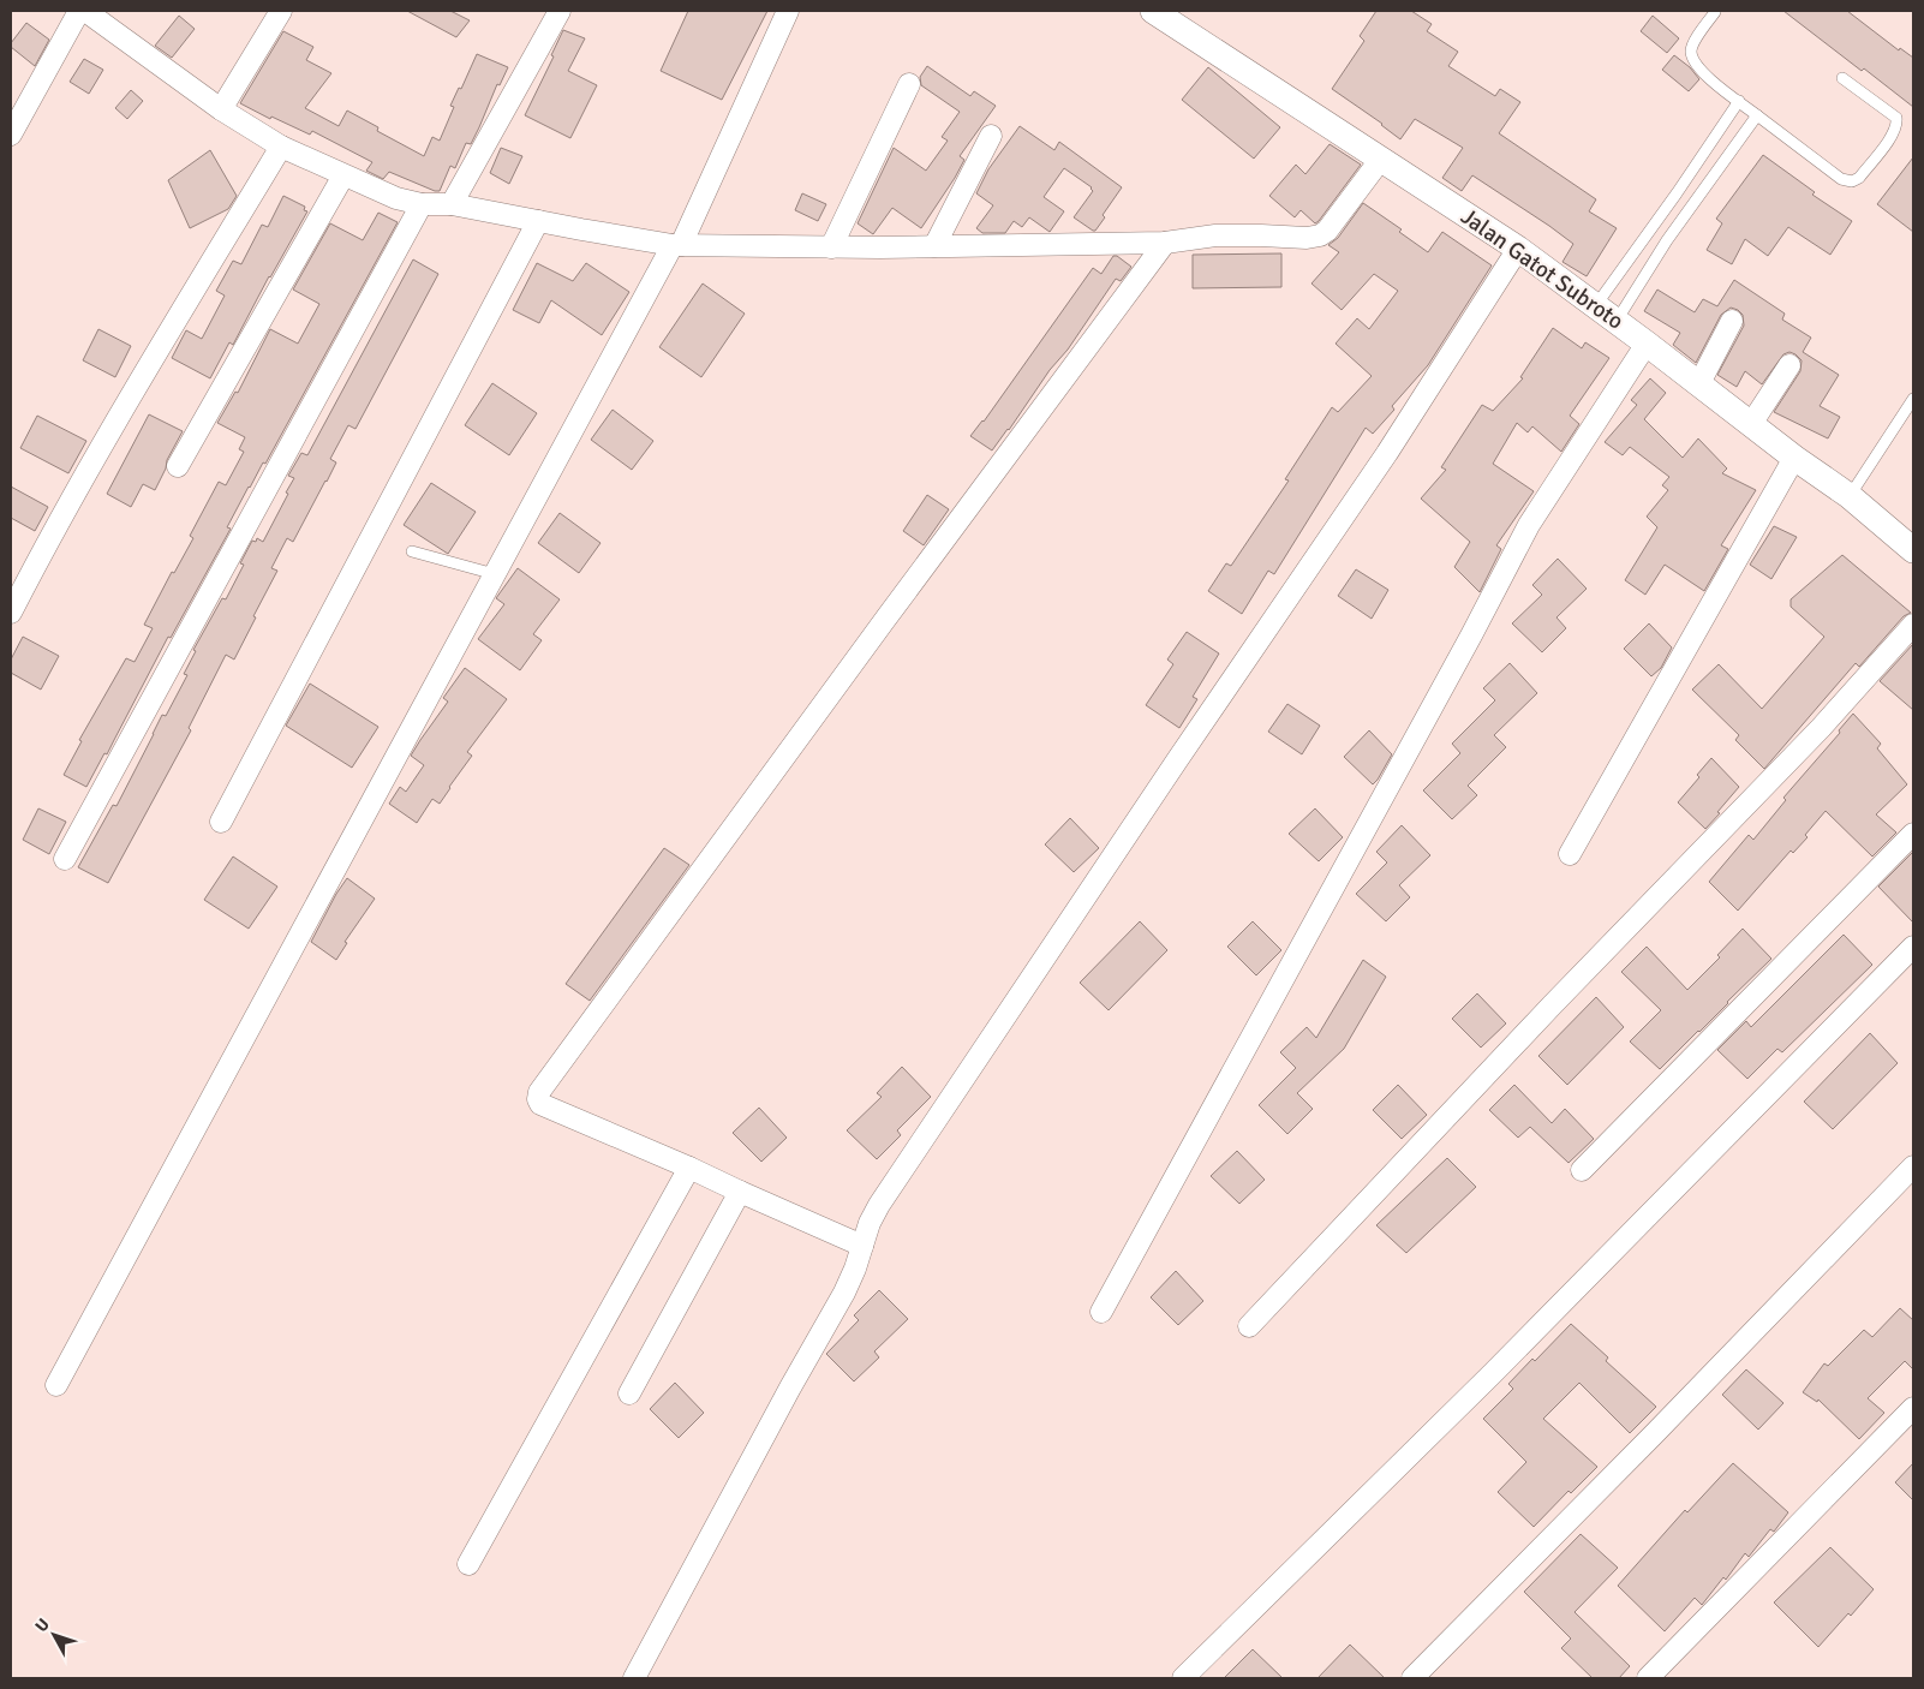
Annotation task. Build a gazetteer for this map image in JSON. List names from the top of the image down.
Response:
{
  "streets": {
    "street": ["Jalan Gatot Subroto"]
  },
  "north": "top left"
}
